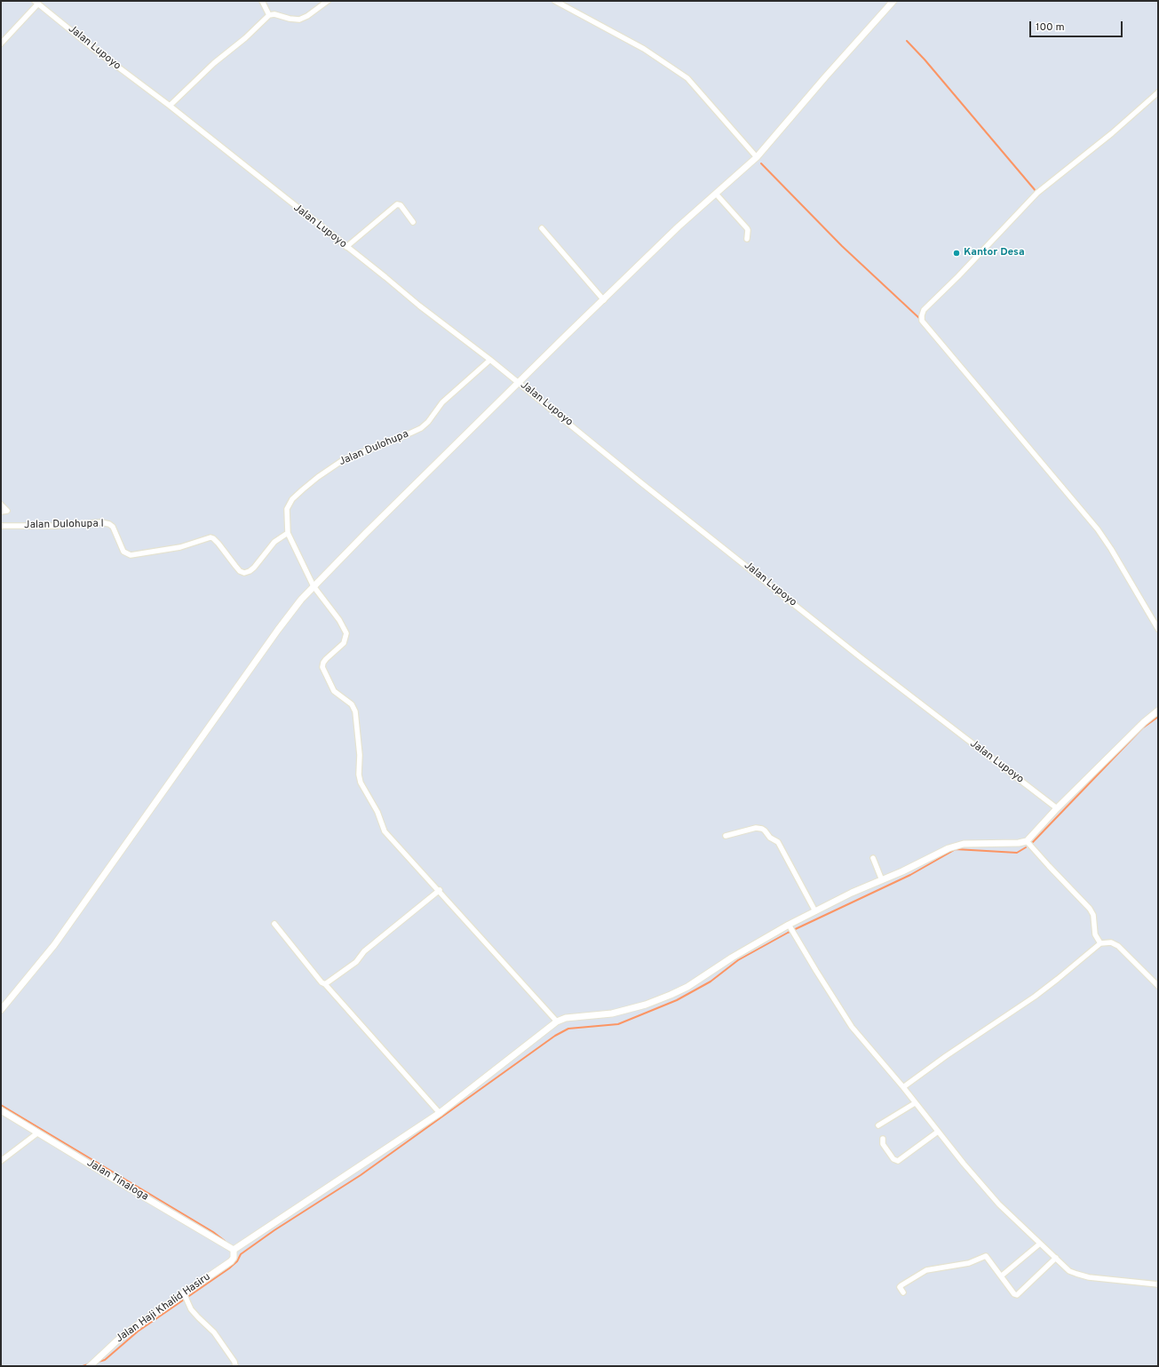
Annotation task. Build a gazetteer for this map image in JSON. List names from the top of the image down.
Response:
{
  "streets": {
    "street": [
      "Jalan Lupoyo",
      "Jalan Dulohupa",
      "Jalan Dulohupa I",
      "Jalan Tinaloga",
      "Jalan Haji Khalid Hasiru"
    ]
  },
  "crossings": [
    ["Jalan Lupoyo", "Jalan Dulohupa"],
    ["Jalan Dulohupa", "Jalan Dulohupa I"],
    ["Jalan Tinaloga", "Jalan Haji Khalid Hasiru"]
  ],
  "places": ["Kantor Desa"],
  "scale_bar": "100 m"
}
